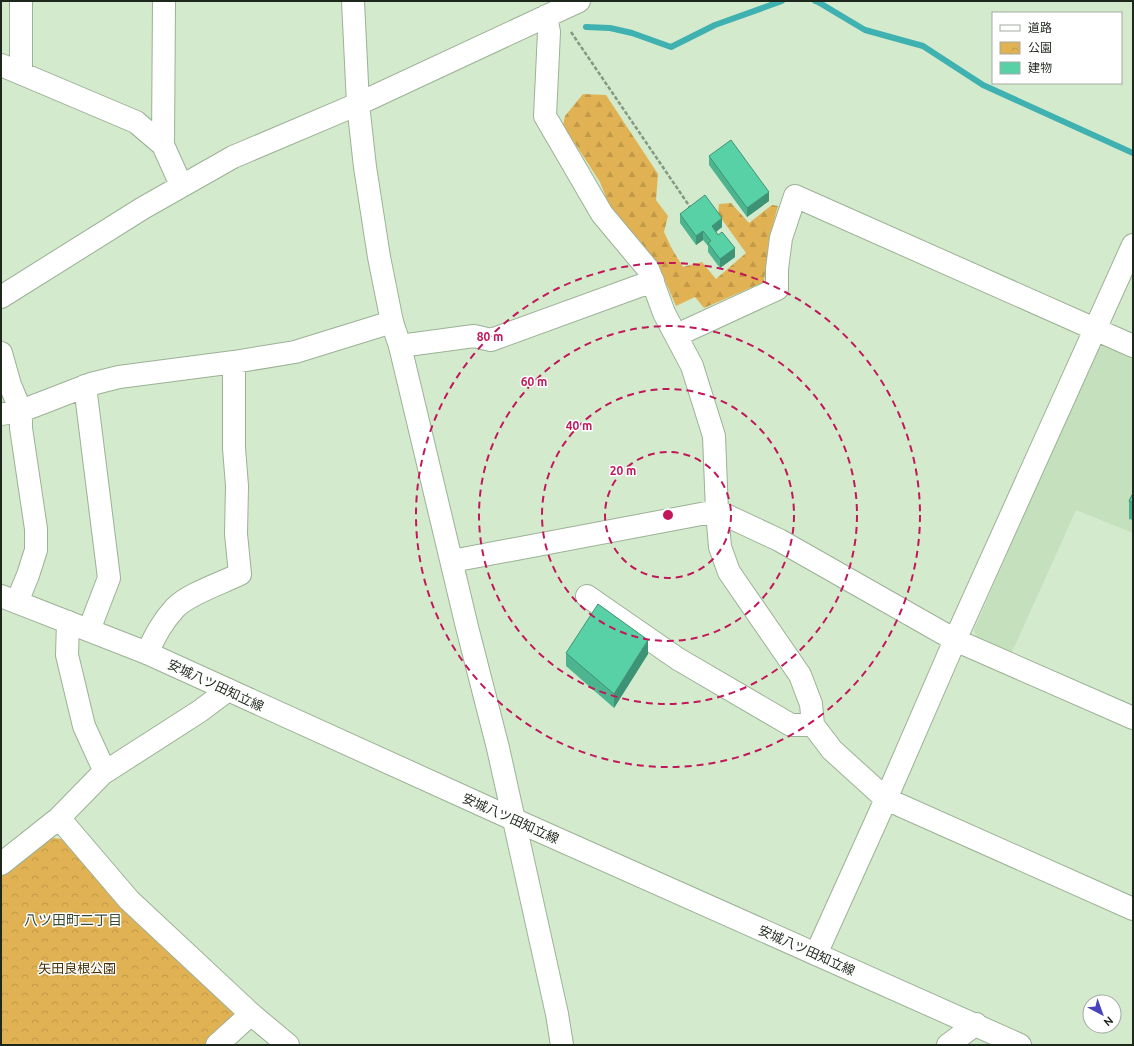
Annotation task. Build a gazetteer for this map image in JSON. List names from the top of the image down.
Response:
{
  "streets": {
    "street": ["安城八ツ田知立線"]
  },
  "districts": ["八ツ田町二丁目"],
  "parks": ["矢田良根公園"],
  "legend": ["道路", "公園", "建物"],
  "north": "bottom right",
  "rings": [
    "80 m",
    "60 m",
    "40 m",
    "20 m"
  ]
}
